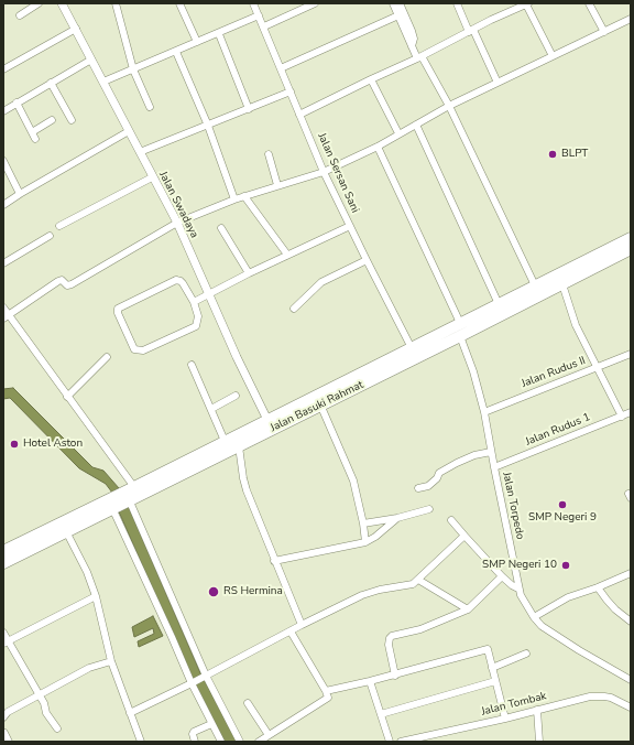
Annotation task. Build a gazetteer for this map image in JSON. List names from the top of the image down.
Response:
{
  "streets": {
    "highway": ["Jalan Basuki Rahmat"],
    "street": [
      "Jalan Sersan Sani",
      "Jalan Swadaya",
      "Jalan Rudus II",
      "Jalan Rudus 1",
      "Jalan Torpedo",
      "Jalan Tombak"
    ]
  },
  "crossings": [
    ["Jalan Sersan Sani", "Jalan Basuki Rahmat"],
    ["Jalan Swadaya", "Jalan Basuki Rahmat"],
    ["Jalan Rudus II", "Jalan Torpedo"],
    ["Jalan Basuki Rahmat", "Jalan Torpedo"],
    ["Jalan Rudus 1", "Jalan Torpedo"]
  ],
  "places": [
    "BLPT",
    "Hotel Aston",
    "SMP Negeri 9",
    "SMP Negeri 10",
    "RS Hermina"
  ]
}
